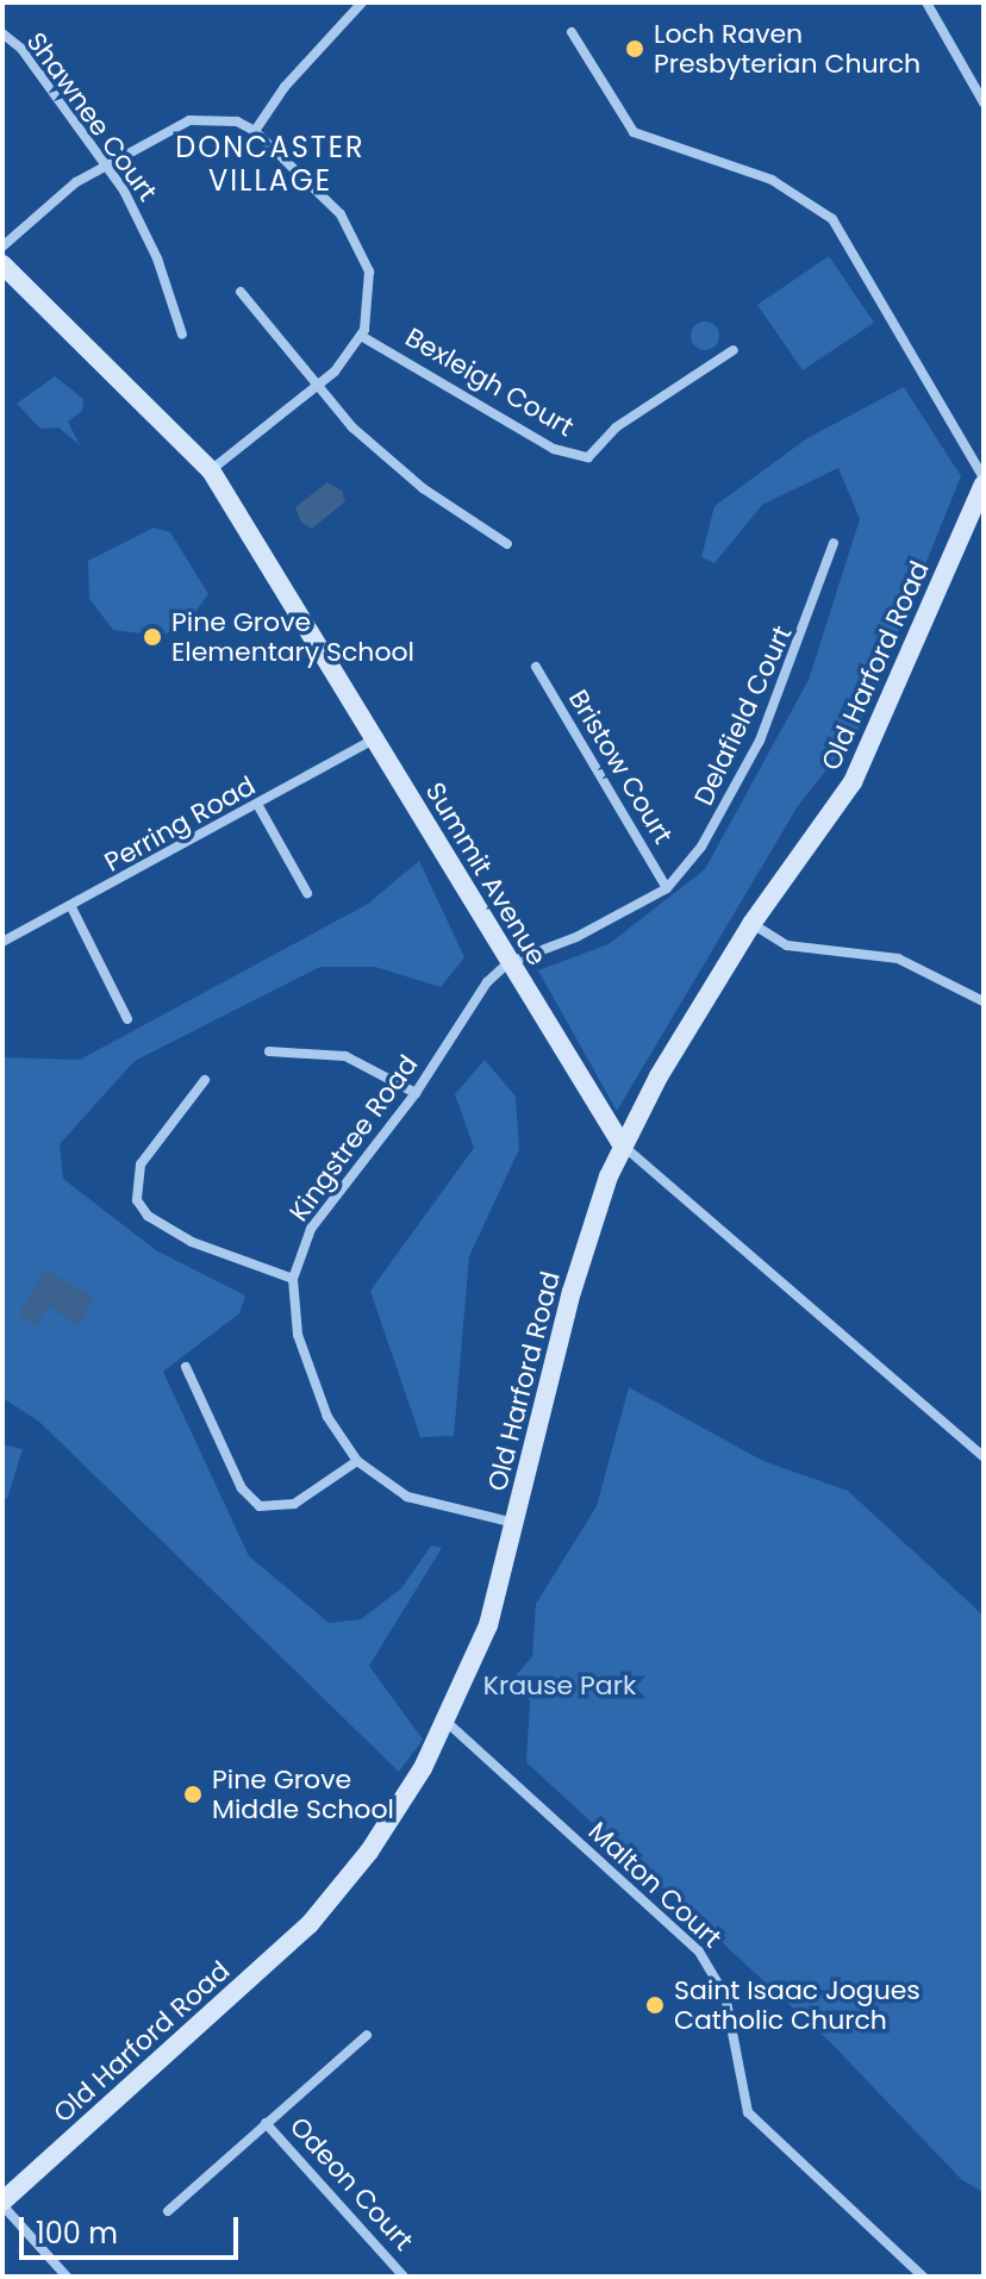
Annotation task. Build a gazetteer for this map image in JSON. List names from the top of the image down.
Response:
{
  "streets": {
    "street": [
      "Shawnee Court",
      "Bexleigh Court",
      "Old Harford Road",
      "Delafield Court",
      "Bristow Court",
      "Perring Road",
      "Summit Avenue",
      "Kingstree Road",
      "Malton Court",
      "Odeon Court"
    ]
  },
  "crossings": [
    ["Old Harford Road", "Summit Avenue"],
    ["Old Harford Road", "Malton Court"],
    ["Delafield Court", "Bristow Court"],
    ["Delafield Court", "Summit Avenue"],
    ["Delafield Court", "Kingstree Road"],
    ["Perring Road", "Summit Avenue"],
    ["Summit Avenue", "Kingstree Road"]
  ],
  "districts": ["DONCASTER VILLAGE"],
  "parks": ["Krause Park"],
  "places": [
    "Loch Raven Presbyterian Church",
    "Pine Grove Elementary School",
    "Pine Grove Middle School",
    "Saint Isaac Jogues Catholic Church"
  ],
  "scale_bar": "100 m"
}
